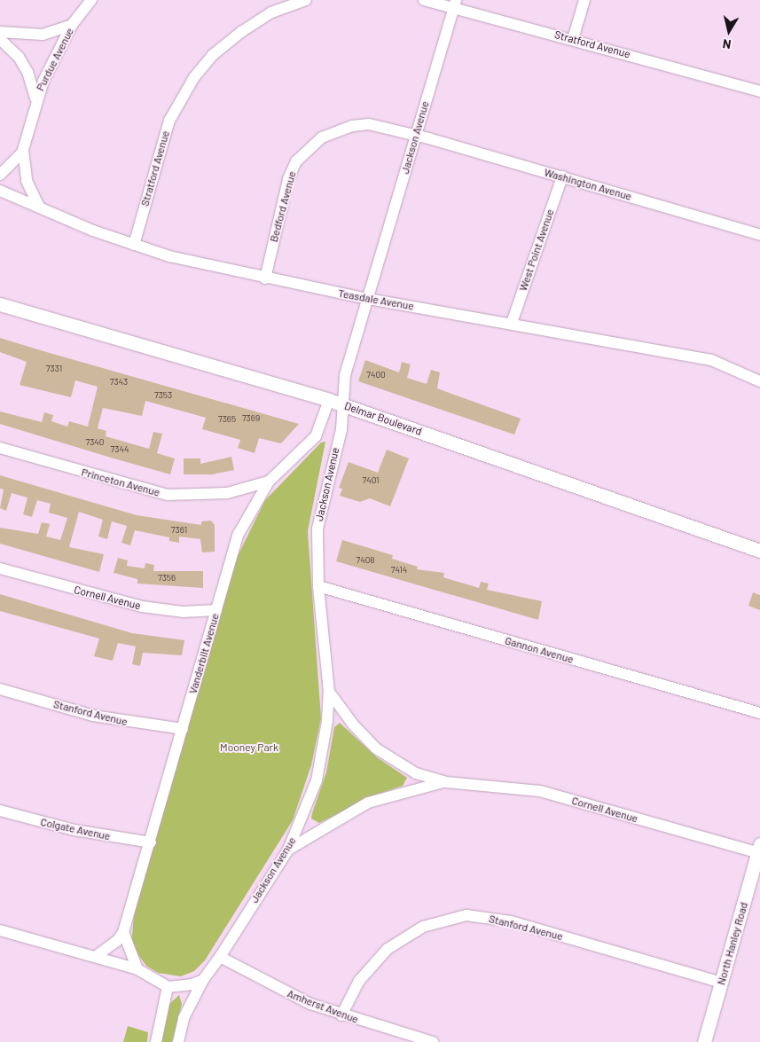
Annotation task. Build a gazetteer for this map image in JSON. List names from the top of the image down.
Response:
{
  "streets": {
    "main road": ["Delmar Boulevard", "North Hanley Road"],
    "street": [
      "Stratford Avenue",
      "Purdue Avenue",
      "Jackson Avenue",
      "Washington Avenue",
      "Bedford Avenue",
      "West Point Avenue",
      "Teasdale Avenue",
      "Princeton Avenue",
      "Cornell Avenue",
      "Gannon Avenue",
      "Vanderbilt Avenue",
      "Stanford Avenue",
      "Colgate Avenue",
      "Amherst Avenue"
    ]
  },
  "crossings": [
    ["Stratford Avenue", "Jackson Avenue"],
    ["Stratford Avenue", "Teasdale Avenue"],
    ["Purdue Avenue", "Teasdale Avenue"],
    ["Jackson Avenue", "Washington Avenue"],
    ["Jackson Avenue", "Bedford Avenue"],
    ["Jackson Avenue", "Teasdale Avenue"],
    ["Jackson Avenue", "Delmar Boulevard"],
    ["Jackson Avenue", "Cornell Avenue"],
    ["Jackson Avenue", "Gannon Avenue"],
    ["Jackson Avenue", "Amherst Avenue"],
    ["Washington Avenue", "Bedford Avenue"],
    ["Washington Avenue", "West Point Avenue"],
    ["Bedford Avenue", "Teasdale Avenue"],
    ["West Point Avenue", "Teasdale Avenue"],
    ["Delmar Boulevard", "Vanderbilt Avenue"],
    ["Princeton Avenue", "Vanderbilt Avenue"],
    ["Cornell Avenue", "Vanderbilt Avenue"],
    ["Cornell Avenue", "North Hanley Road"],
    ["Vanderbilt Avenue", "Stanford Avenue"],
    ["Vanderbilt Avenue", "Colgate Avenue"],
    ["Stanford Avenue", "North Hanley Road"],
    ["Stanford Avenue", "Amherst Avenue"]
  ],
  "parks": ["Mooney Park"],
  "house_numbers": [
    "7331",
    "7400",
    "7343",
    "7353",
    "7369",
    "7365",
    "7340",
    "7344",
    "7401",
    "7361",
    "7408",
    "7414",
    "7356"
  ],
  "north": "bottom"
}
